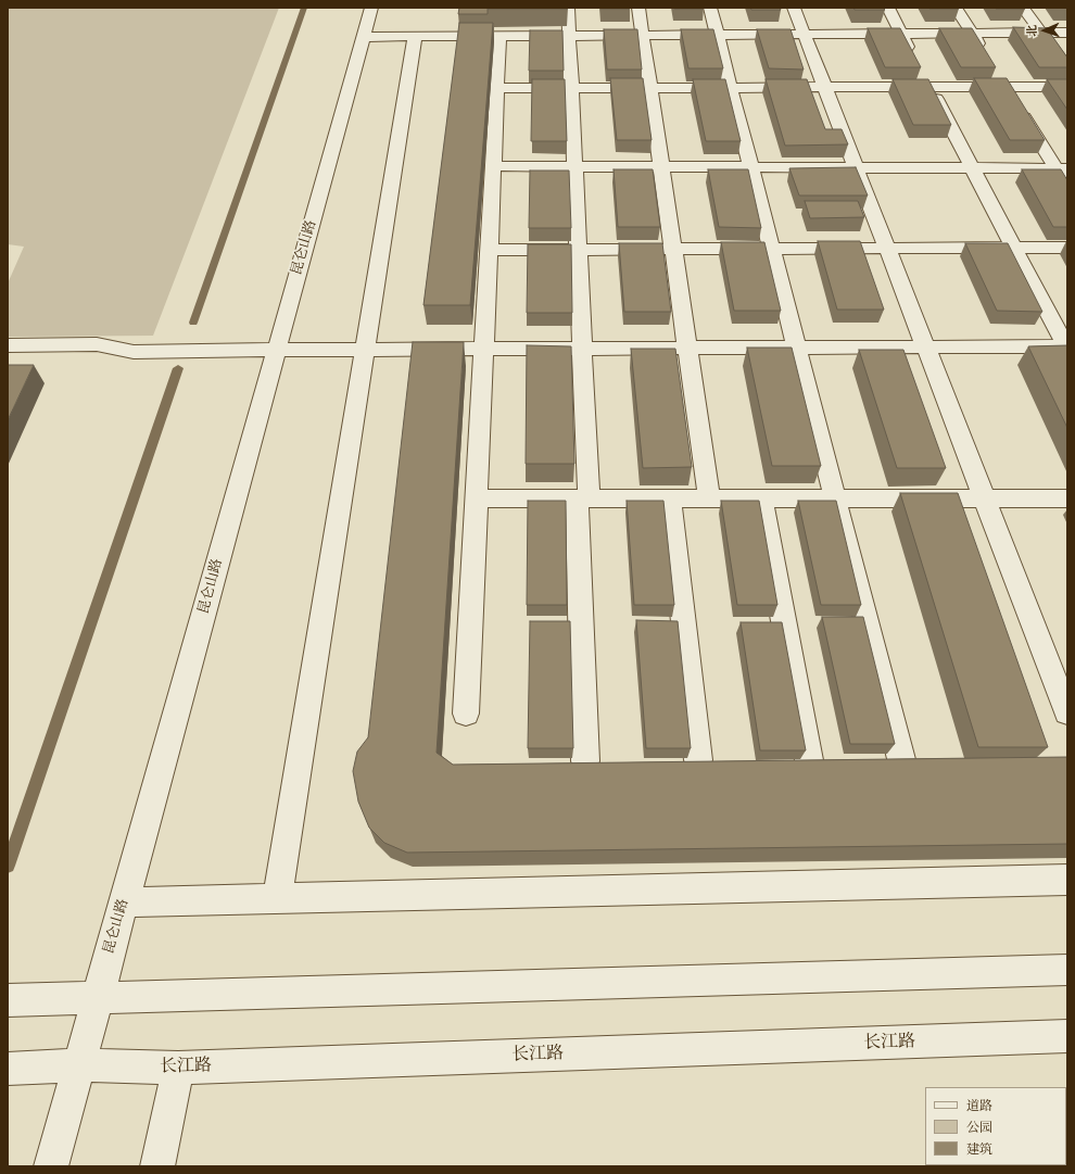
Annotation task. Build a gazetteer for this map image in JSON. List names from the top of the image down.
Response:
{
  "streets": {
    "street": ["昆仑山路", "长江路"]
  },
  "crossings": [
    ["昆仑山路", "长江路"]
  ],
  "legend": ["道路", "公园", "建筑"],
  "north": "left"
}
